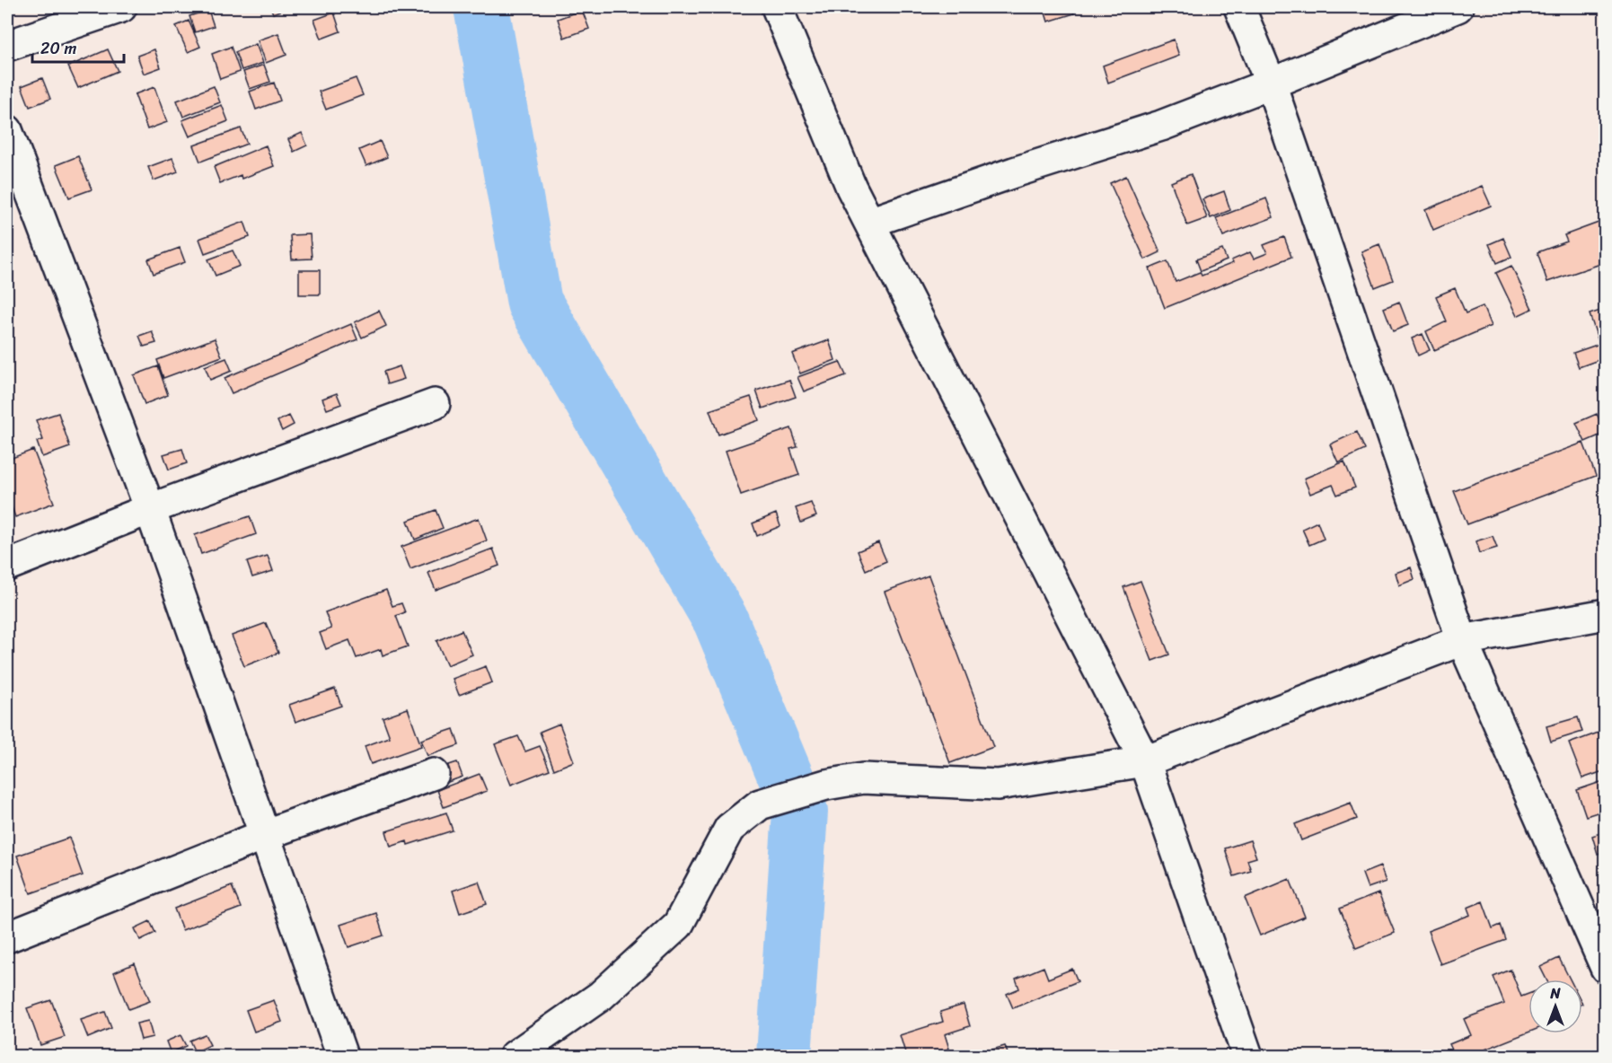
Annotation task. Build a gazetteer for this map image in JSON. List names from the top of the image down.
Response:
{
  "scale_bar": "20 m",
  "north": "top"
}
